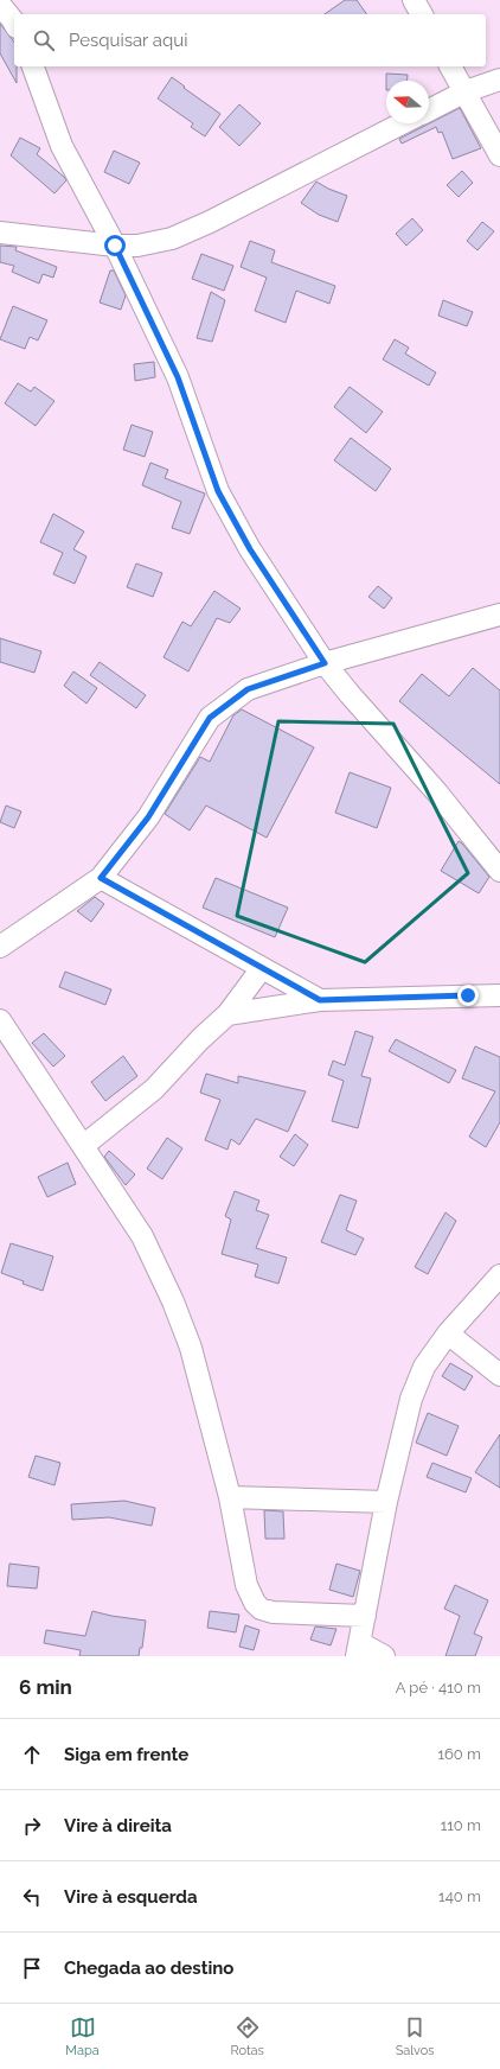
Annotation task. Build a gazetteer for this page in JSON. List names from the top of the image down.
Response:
{
  "north": "left",
  "page": {
    "search": "Pesquisar aqui",
    "heading": ["6 min", "A pé · 410 m"],
    "list": [
      ["Siga em frente", "160 m"],
      ["Vire à direita", "110 m"],
      ["Vire à esquerda", "140 m"],
      "Chegada ao destino"
    ],
    "nav": ["Mapa", "Rotas", "Salvos"]
  }
}
